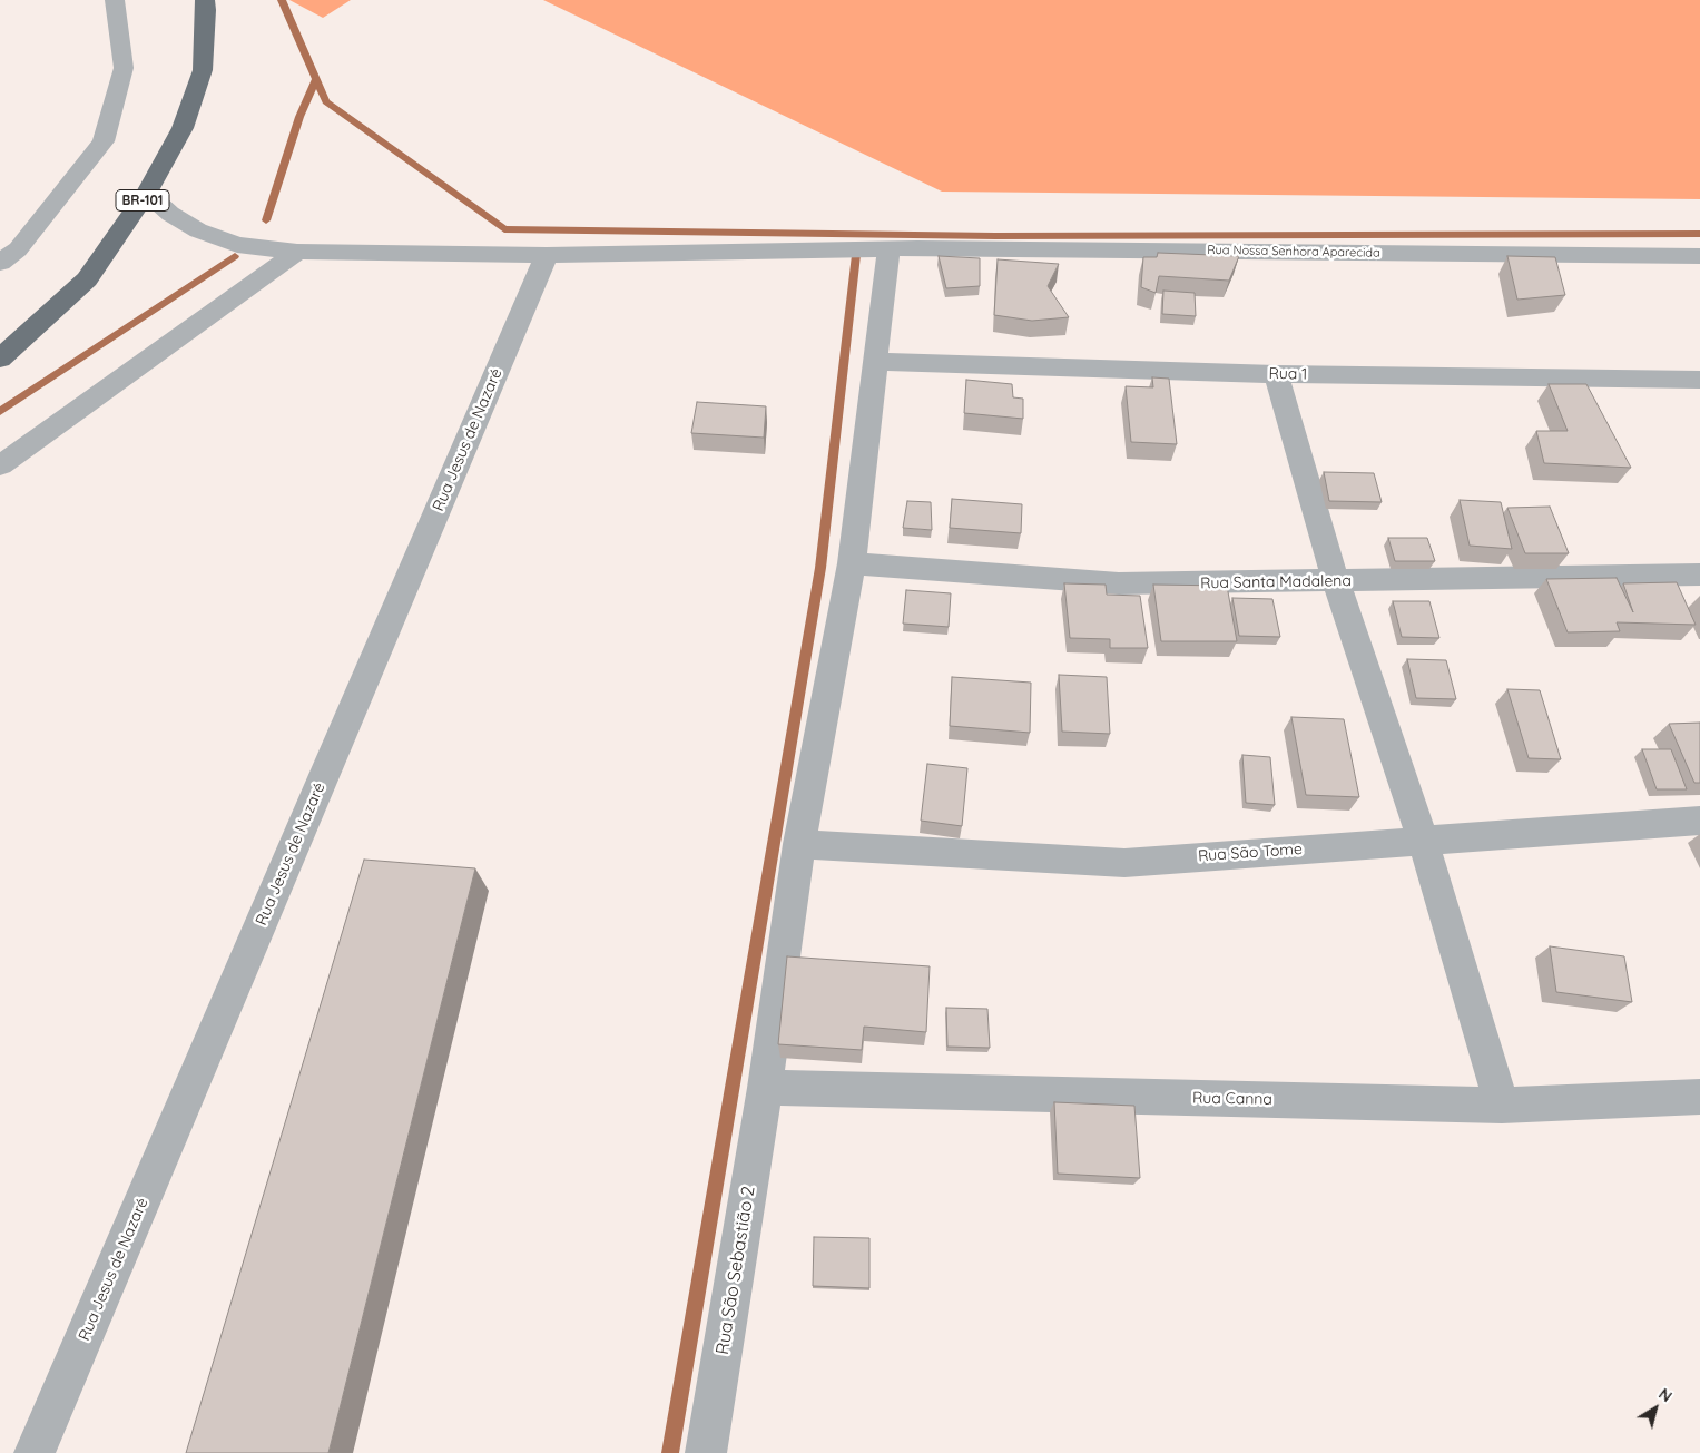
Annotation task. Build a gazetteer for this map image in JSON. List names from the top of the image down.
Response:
{
  "streets": {
    "highway": ["BR-101"],
    "street": [
      "Rua Nossa Senhora Aparecida",
      "Rua 1",
      "Rua Jesus de Nazaré",
      "Rua Santa Madalena",
      "Rua São Tome",
      "Rua Canna",
      "Rua São Sebastião 2"
    ]
  },
  "crossings": [
    ["BR-101", "Rua Nossa Senhora Aparecida"],
    ["Rua Nossa Senhora Aparecida", "Rua Jesus de Nazaré"],
    ["Rua Nossa Senhora Aparecida", "Rua São Sebastião 2"],
    ["Rua 1", "Rua São Sebastião 2"],
    ["Rua Santa Madalena", "Rua São Sebastião 2"],
    ["Rua São Tome", "Rua São Sebastião 2"],
    ["Rua Canna", "Rua São Sebastião 2"]
  ],
  "north": "top right"
}
